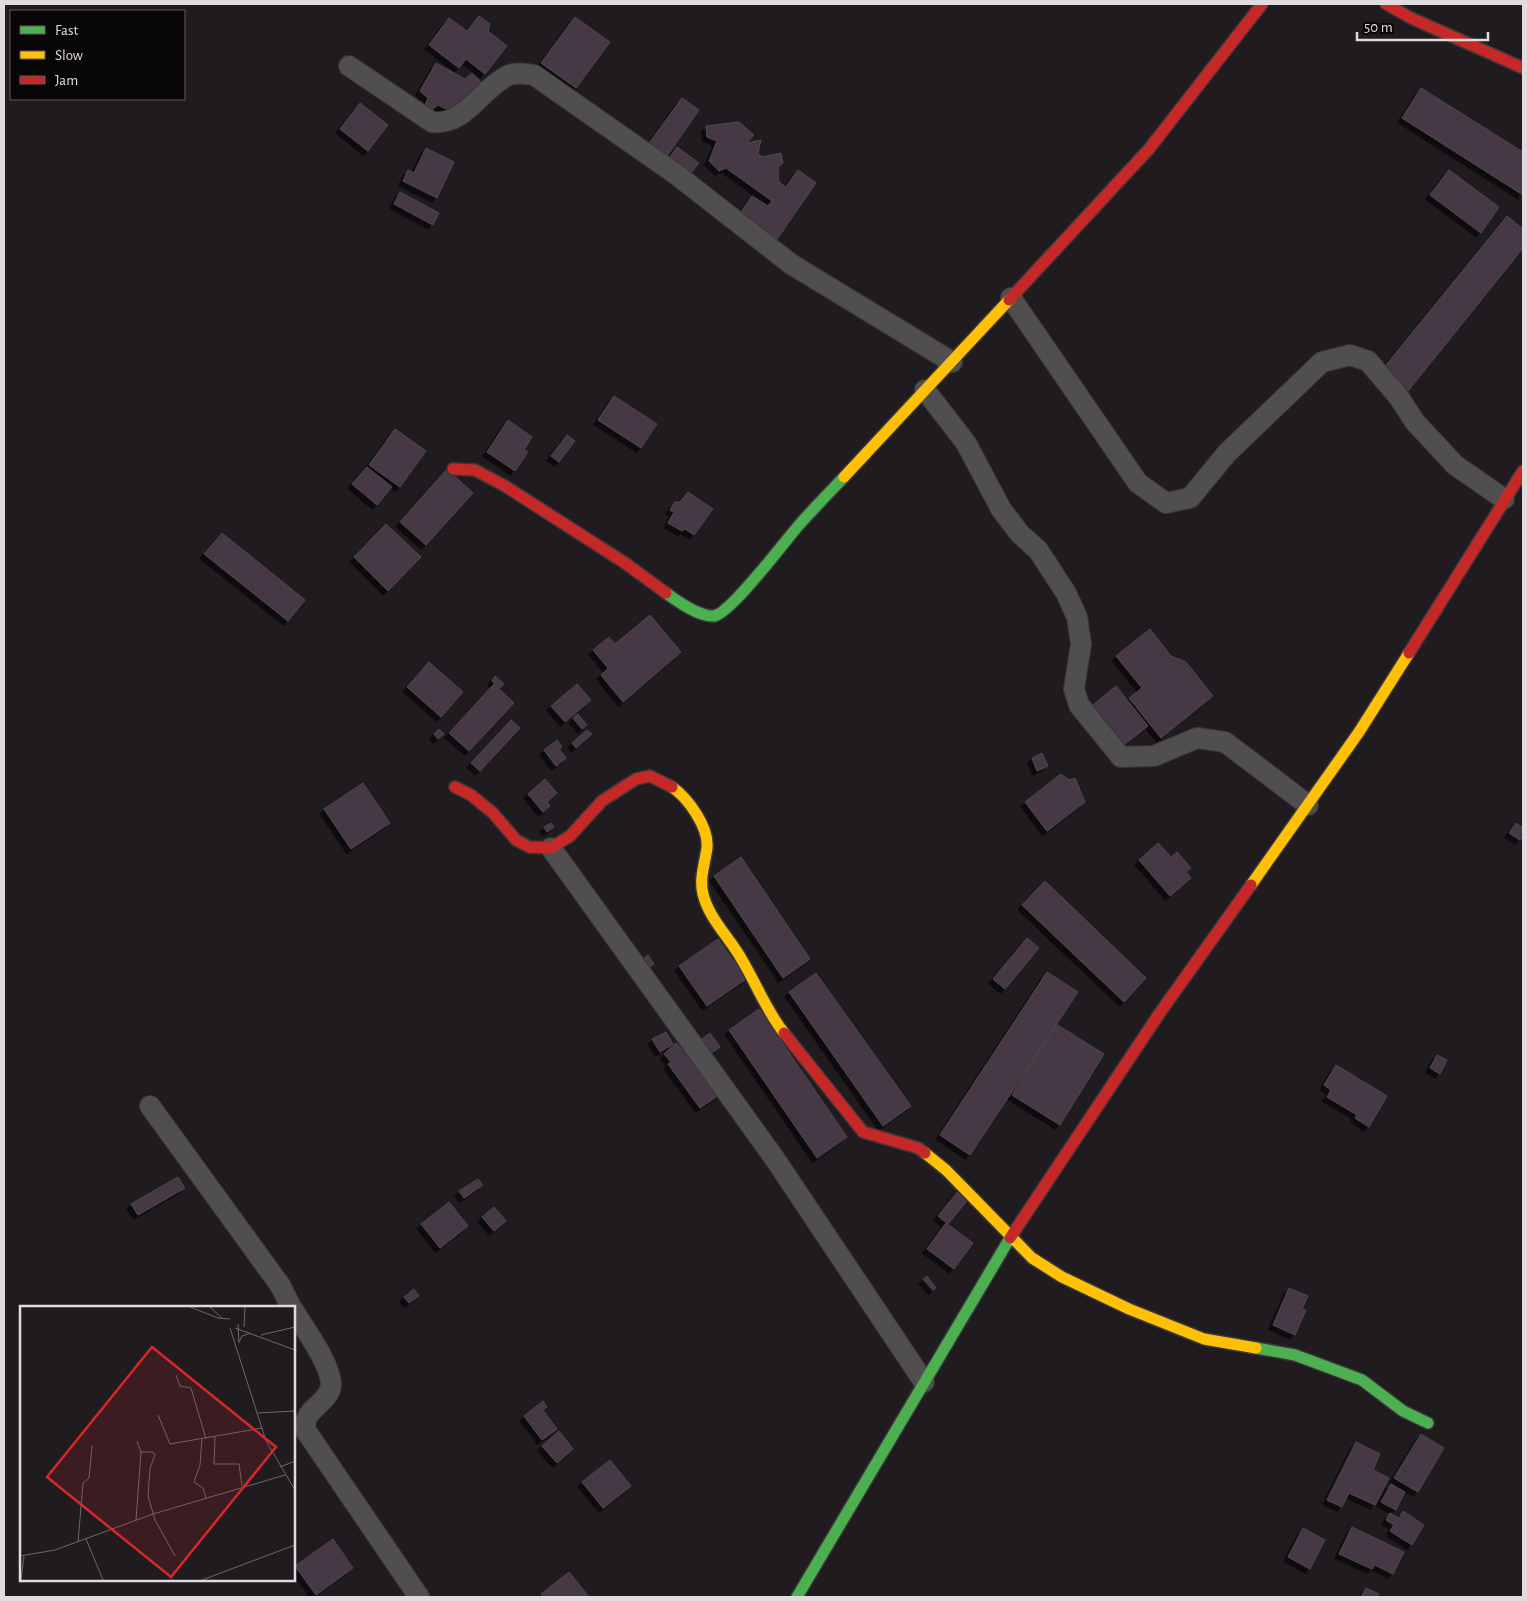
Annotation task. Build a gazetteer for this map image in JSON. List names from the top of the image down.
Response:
{
  "legend": ["Fast", "Slow", "Jam"],
  "scale_bar": "50 m"
}
